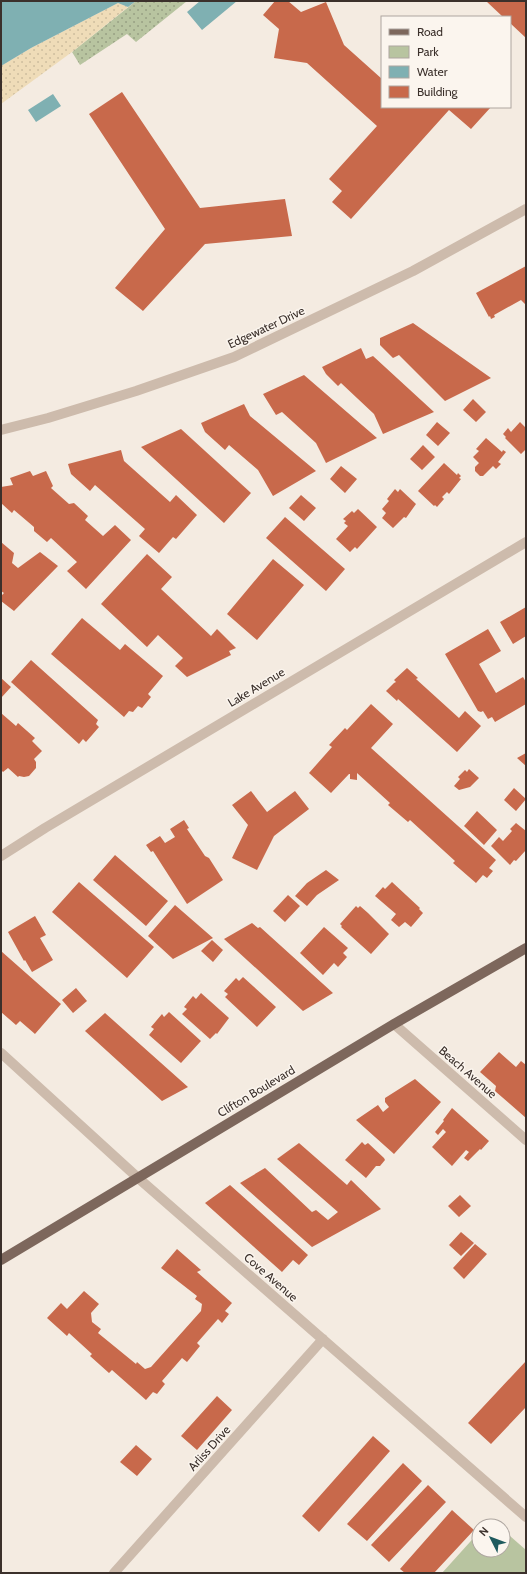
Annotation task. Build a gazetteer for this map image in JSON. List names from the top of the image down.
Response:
{
  "streets": {
    "main road": ["Clifton Boulevard"],
    "street": [
      "Edgewater Drive",
      "Lake Avenue",
      "Beach Avenue",
      "Cove Avenue",
      "Arliss Drive"
    ]
  },
  "crossings": [
    ["Beach Avenue", "Clifton Boulevard"],
    ["Clifton Boulevard", "Cove Avenue"],
    ["Cove Avenue", "Arliss Drive"]
  ],
  "legend": [
    "Road",
    "Park",
    "Water",
    "Building"
  ],
  "north": "top left"
}
